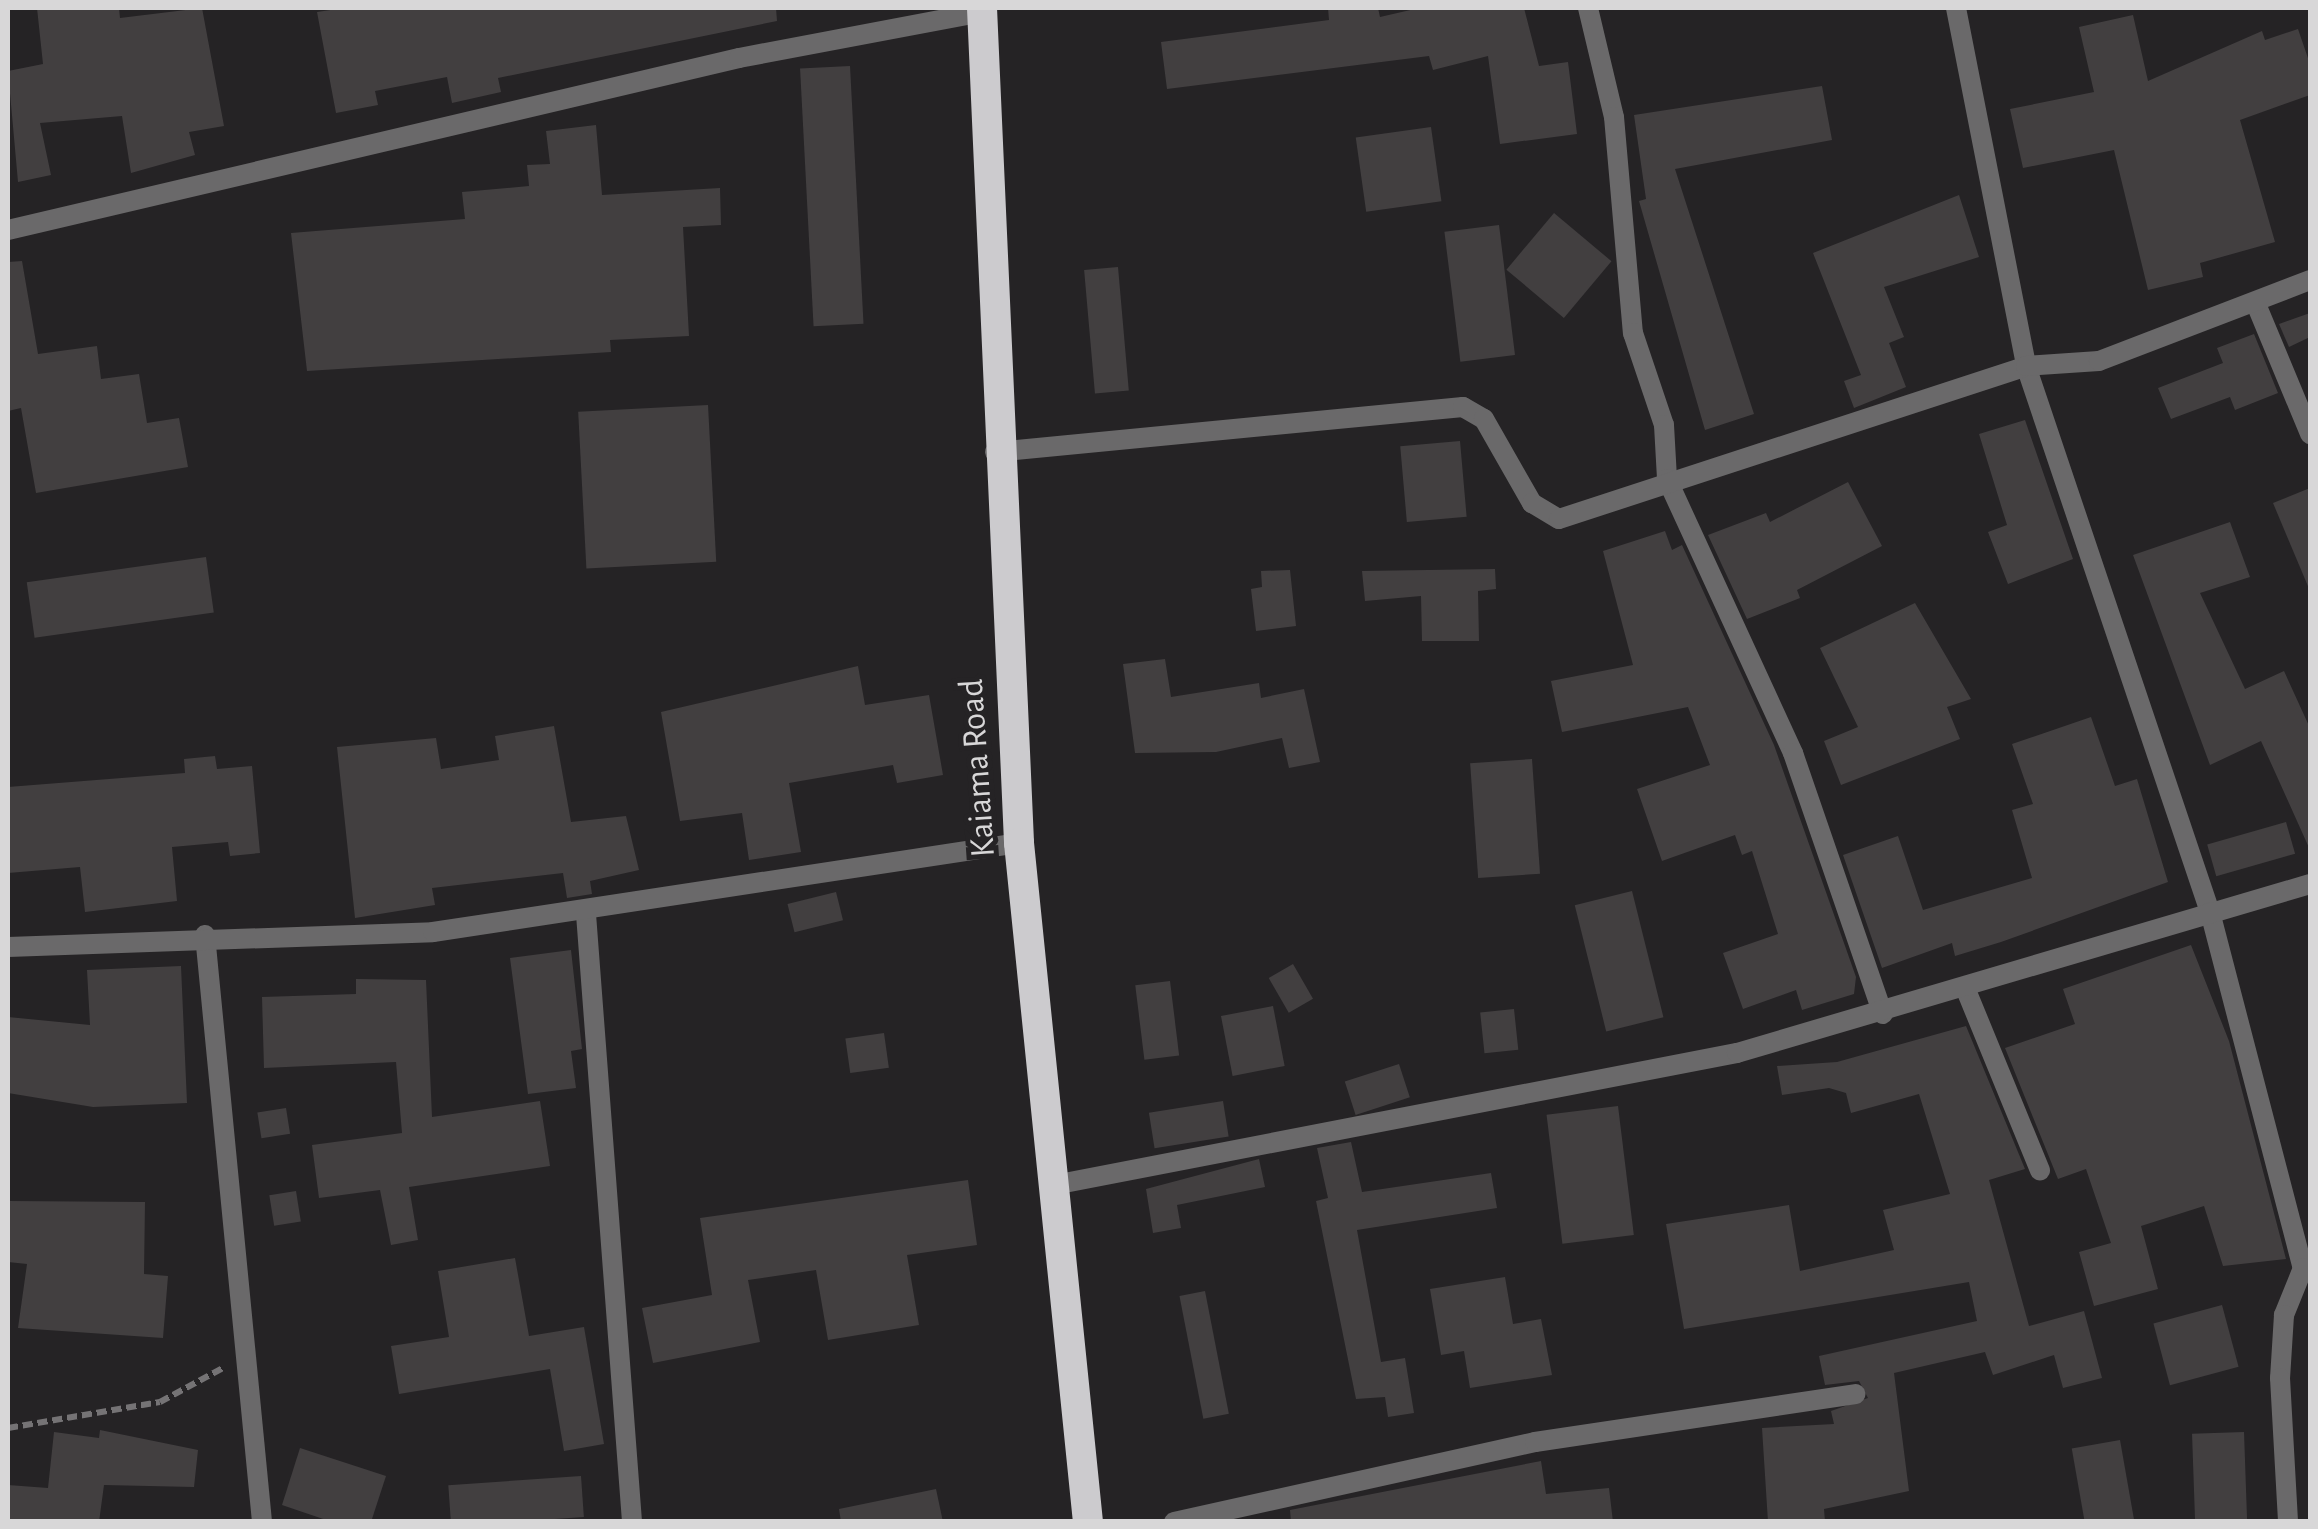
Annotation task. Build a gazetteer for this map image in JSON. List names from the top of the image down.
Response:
{
  "streets": {
    "highway": ["Kaiama Road"]
  }
}
